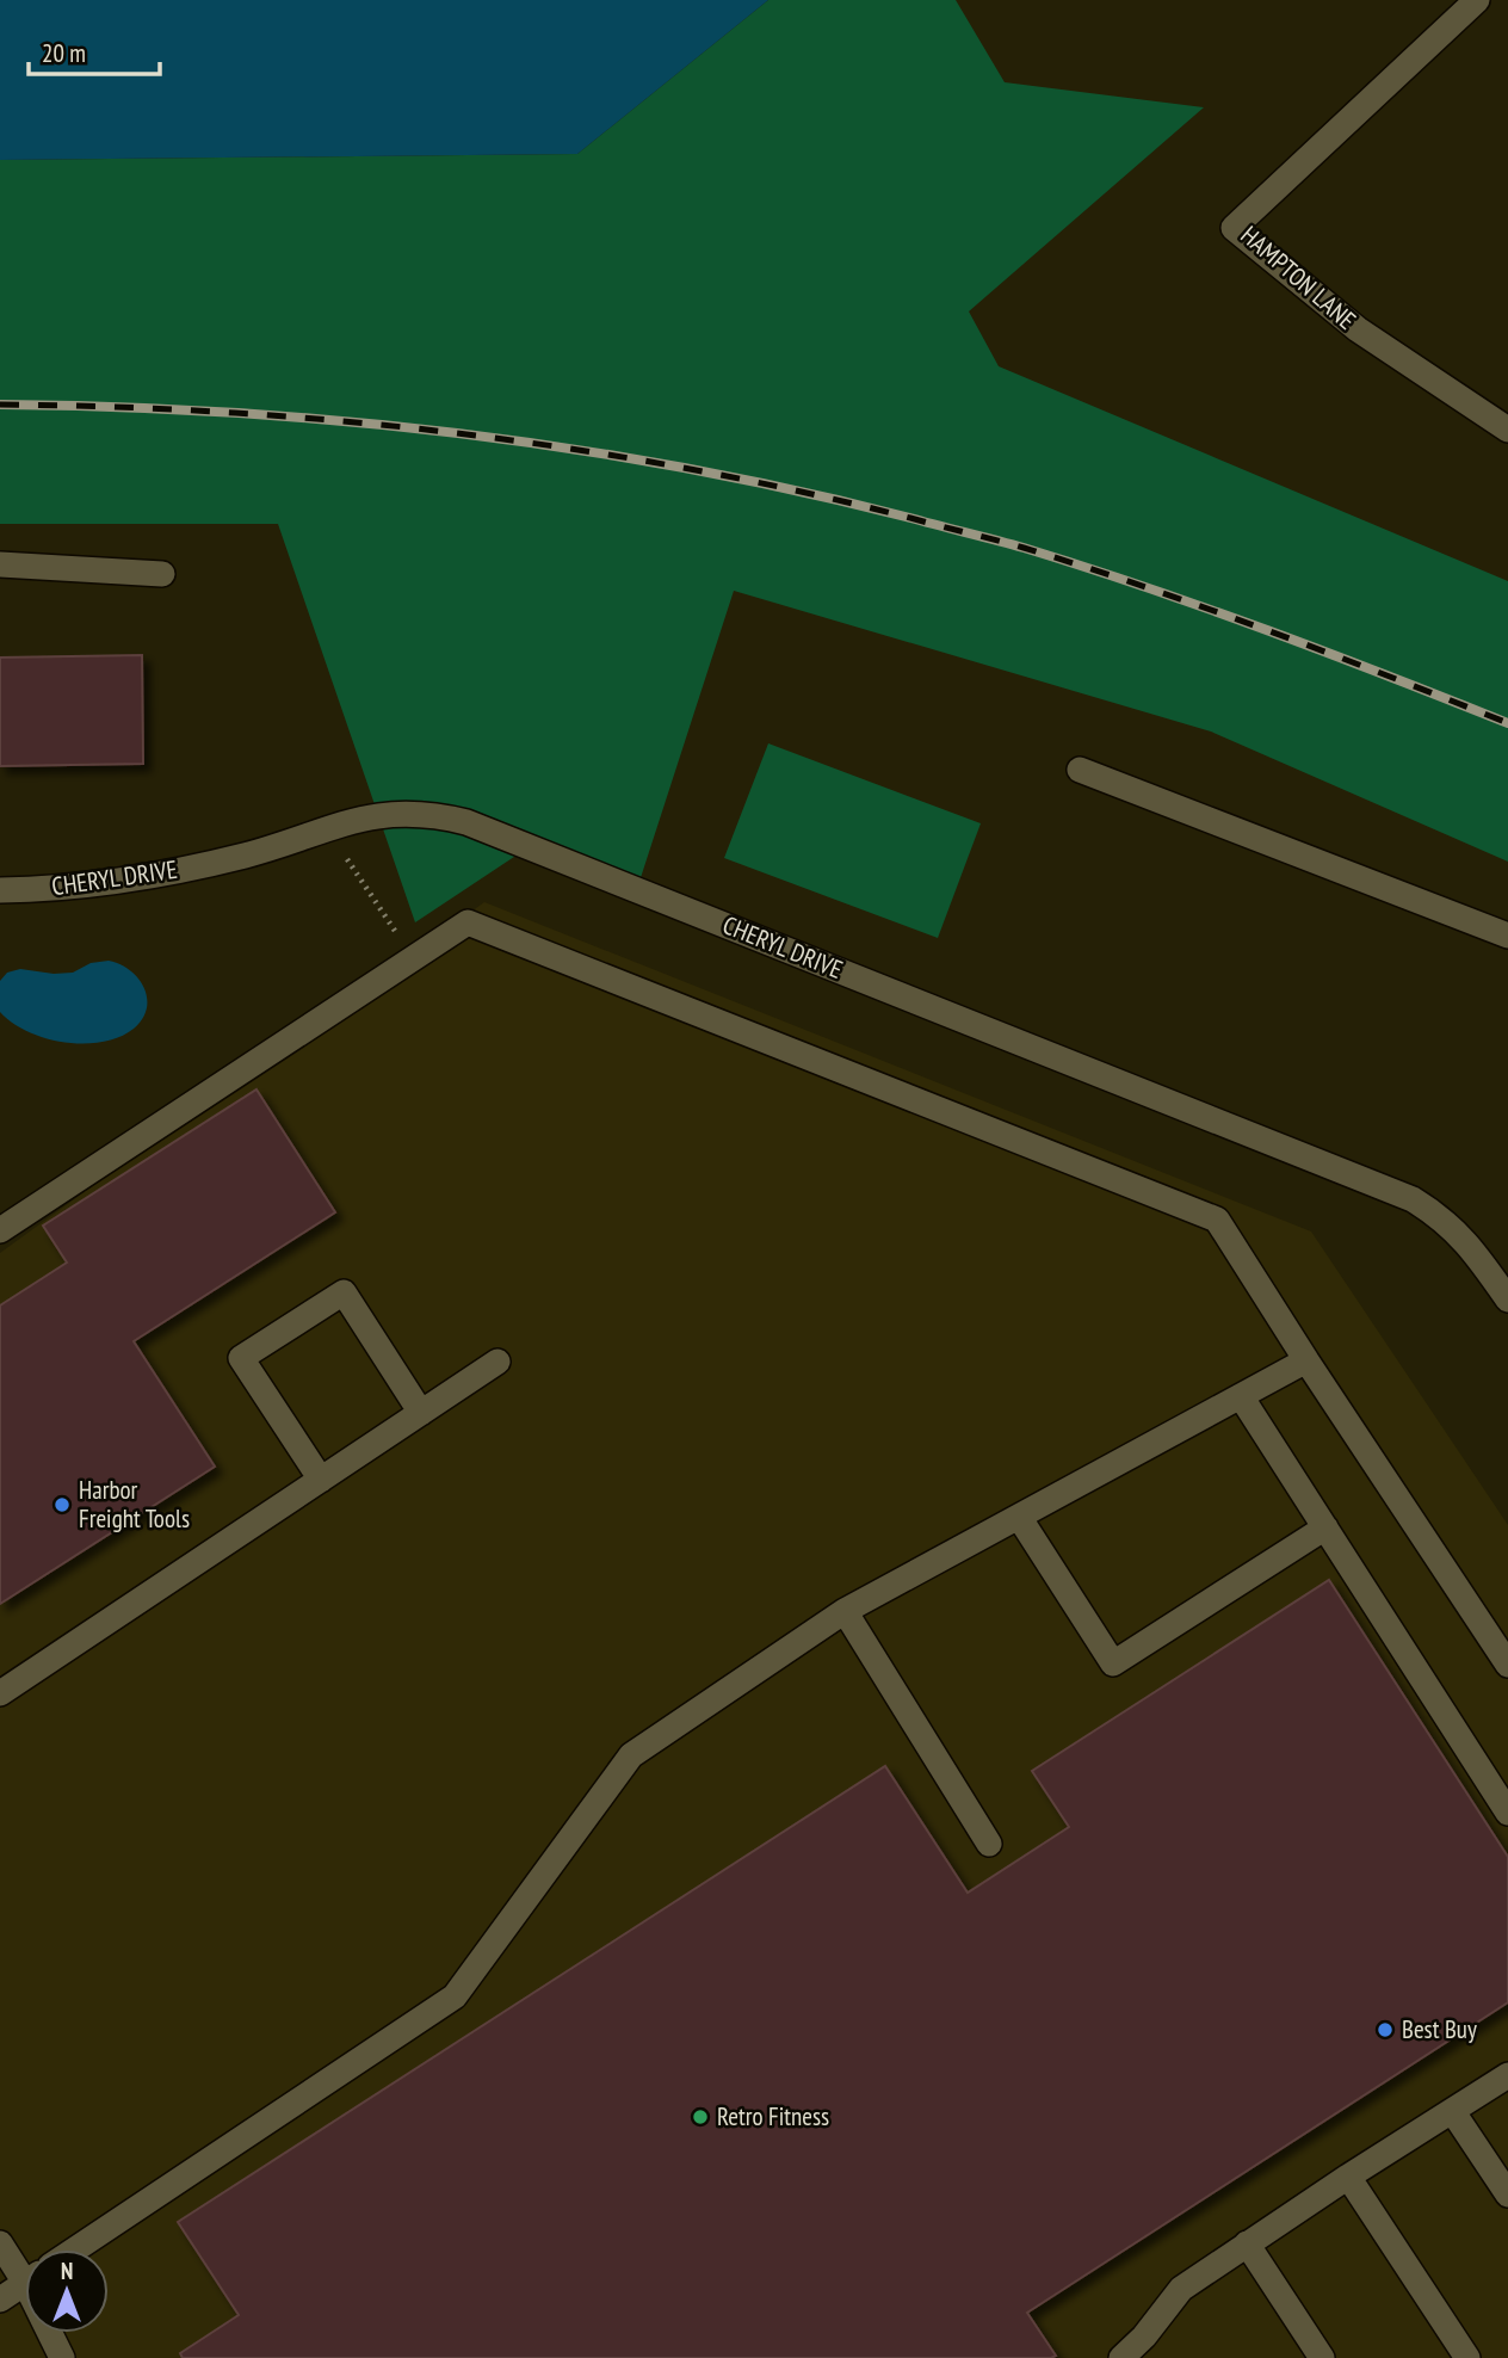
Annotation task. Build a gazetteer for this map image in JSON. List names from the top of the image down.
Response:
{
  "streets": {
    "street": ["HAMPTON LANE", "CHERYL DRIVE"]
  },
  "places": ["Harbor Freight Tools", "Best Buy", "Retro Fitness"],
  "scale_bar": "20 m",
  "north": "top"
}
